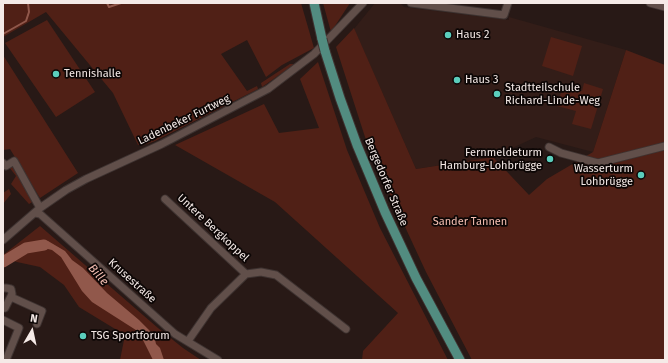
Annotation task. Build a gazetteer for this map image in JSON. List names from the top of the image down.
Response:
{
  "streets": {
    "main road": ["Bergedorfer Straße"],
    "street": ["Ladenbeker Furtweg", "Untere Bergkoppel", "Krusestraße"]
  },
  "crossings": [
    ["Ladenbeker Furtweg", "Bergedorfer Straße"],
    ["Ladenbeker Furtweg", "Krusestraße"],
    ["Untere Bergkoppel", "Krusestraße"]
  ],
  "water": ["Bille"],
  "parks": ["Sander Tannen"],
  "places": [
    "Haus 2",
    "Tennishalle",
    "Haus 3",
    "Stadtteilschule Richard-Linde-Weg",
    "Fernmeldeturm Hamburg-Lohbrügge",
    "Wasserturm Lohbrügge",
    "TSG Sportforum"
  ],
  "north": "top"
}
